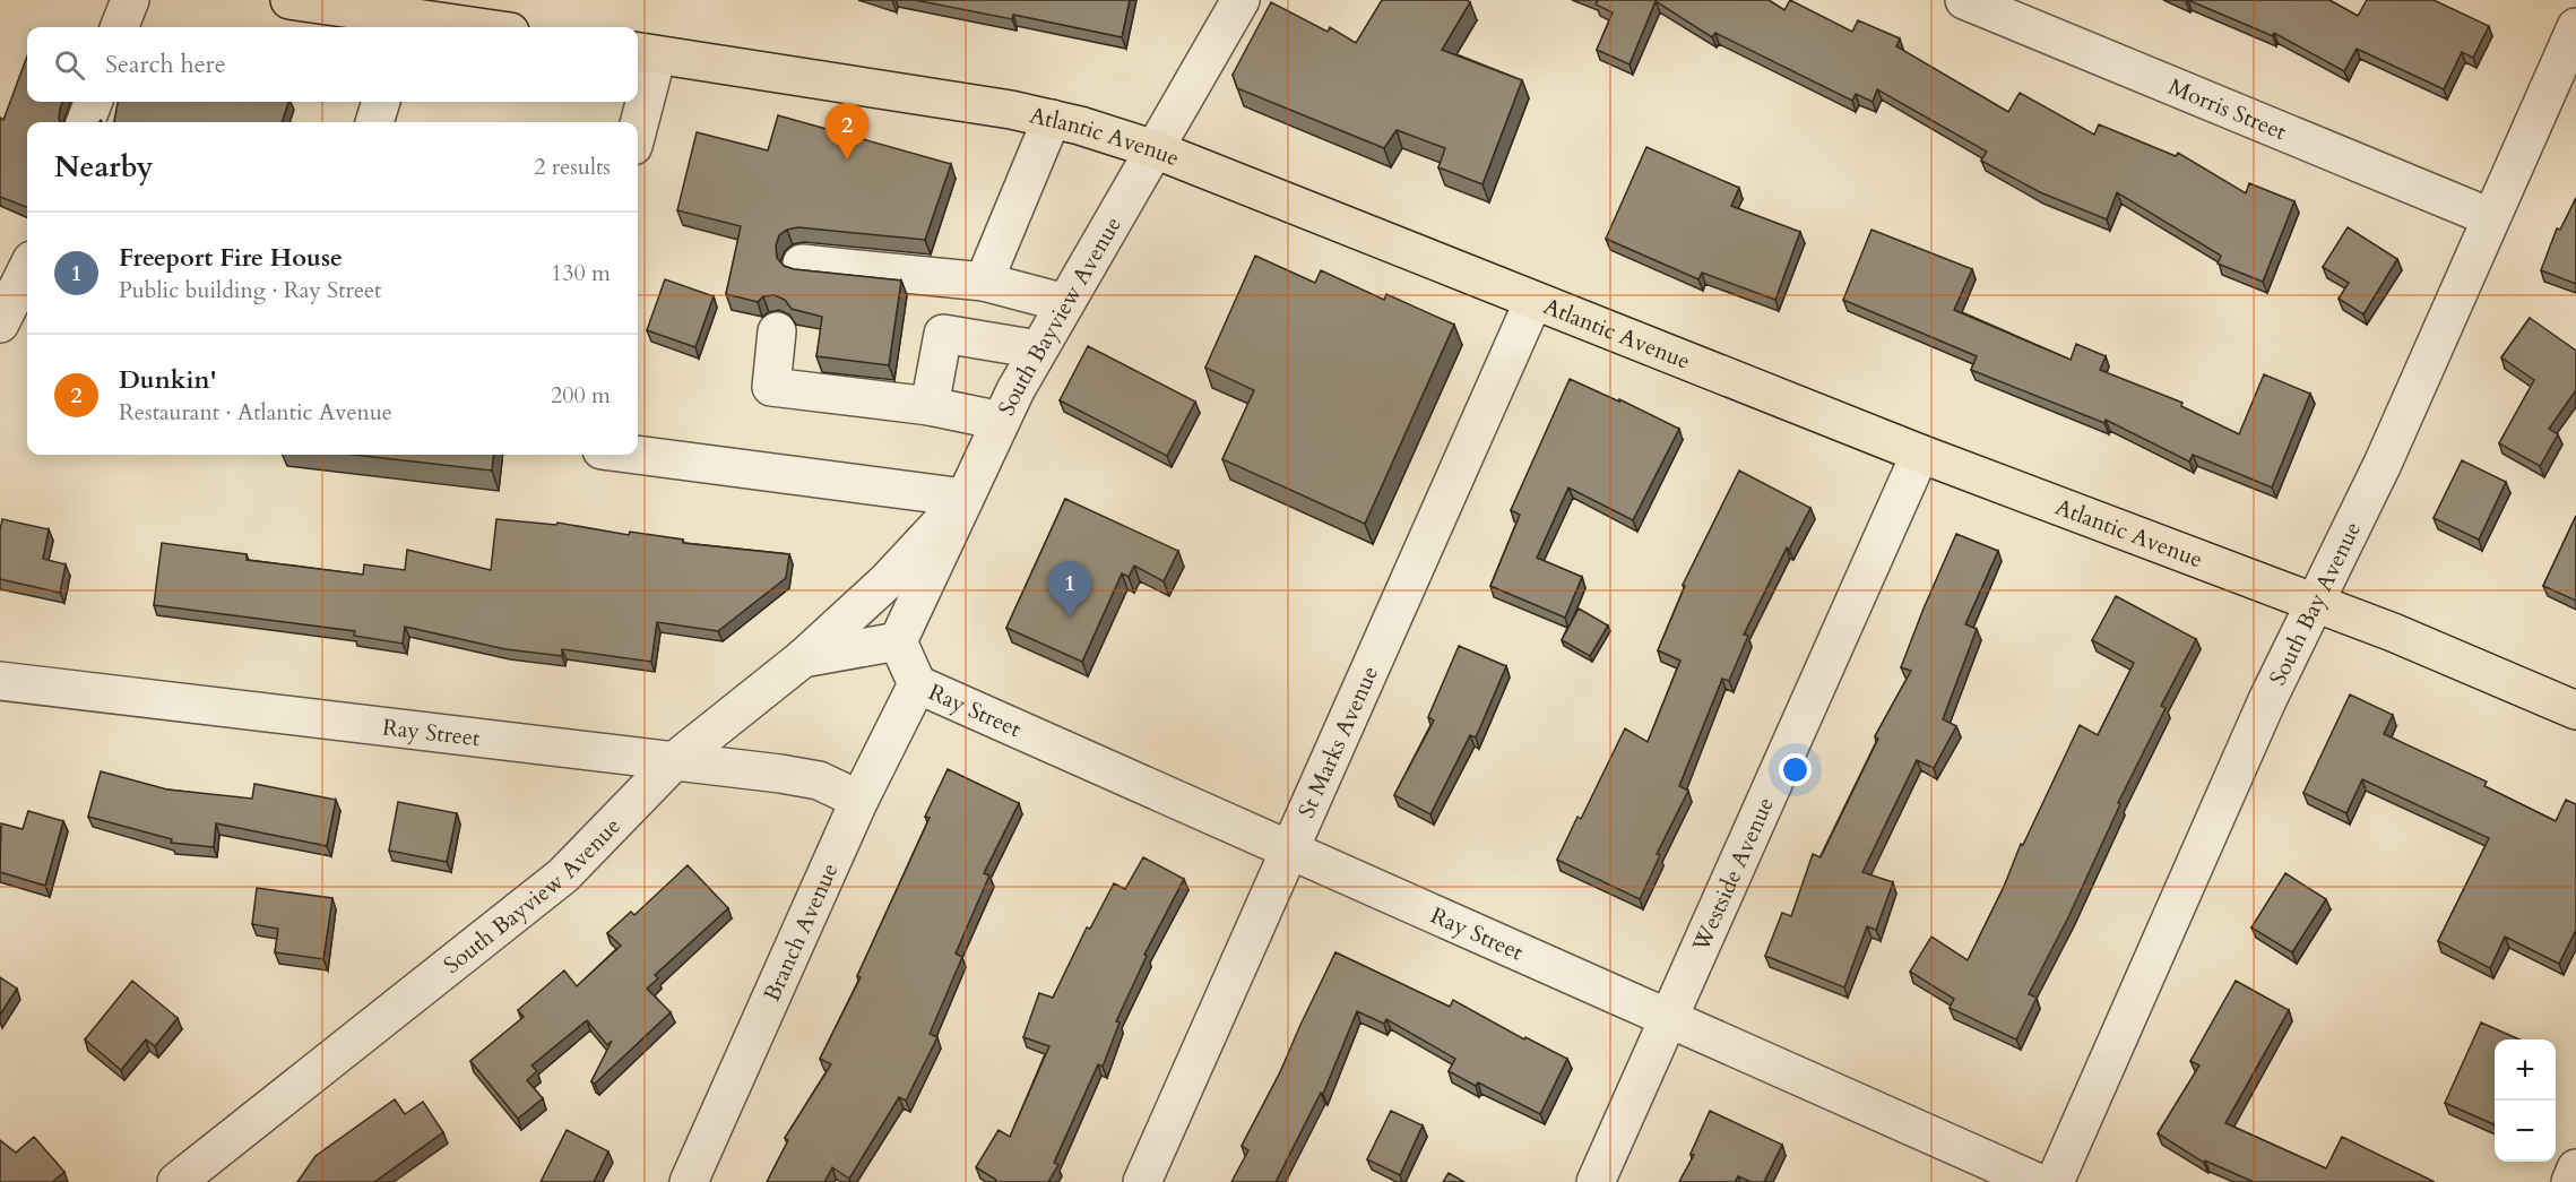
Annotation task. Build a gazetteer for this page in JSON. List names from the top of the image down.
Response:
{
  "streets": {
    "main road": ["Atlantic Avenue"],
    "street": [
      "Morris Street",
      "South Bayview Avenue",
      "South Bay Avenue",
      "Ray Street",
      "St Marks Avenue",
      "Westside Avenue",
      "Branch Avenue"
    ]
  },
  "crossings": [
    ["Morris Street", "South Bay Avenue"],
    ["Atlantic Avenue", "South Bayview Avenue"],
    ["Atlantic Avenue", "South Bay Avenue"],
    ["Atlantic Avenue", "St Marks Avenue"],
    ["Atlantic Avenue", "Westside Avenue"],
    ["South Bayview Avenue", "Ray Street"],
    ["Ray Street", "St Marks Avenue"],
    ["Ray Street", "Westside Avenue"],
    ["Ray Street", "Branch Avenue"]
  ],
  "page": {
    "search": "Search here",
    "pins": ["2", "1"],
    "heading": ["Nearby", "2 results"],
    "list": [
      {
        "mark": "1",
        "name": "Freeport Fire House",
        "note": "Public building · Ray Street",
        "value": "130 m"
      },
      {
        "mark": "2",
        "name": "Dunkin'",
        "note": "Restaurant · Atlantic Avenue",
        "value": "200 m"
      }
    ],
    "map_buttons": ["+", "−"]
  }
}
